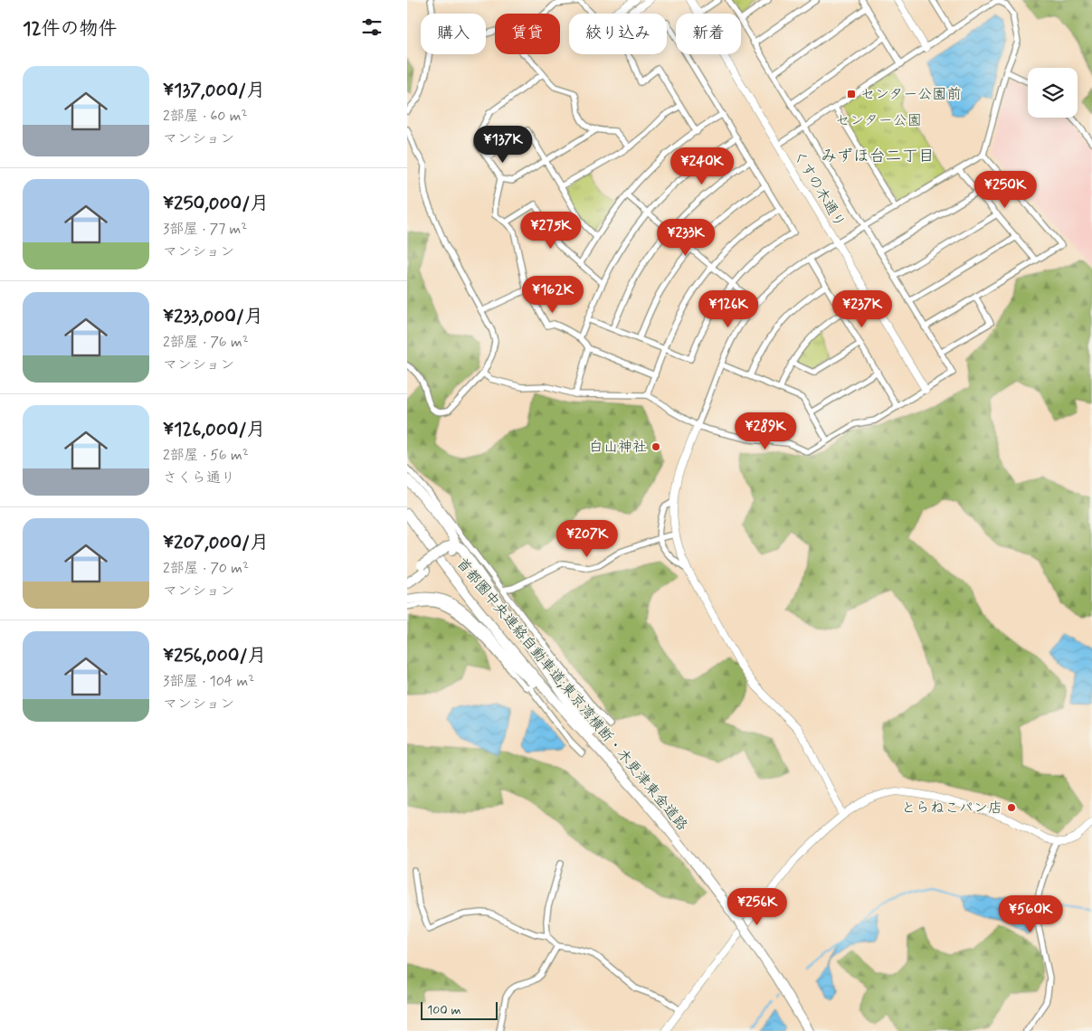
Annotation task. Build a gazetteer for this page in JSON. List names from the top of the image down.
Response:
{
  "streets": {
    "highway": ["首都圏中央連絡自動車道;東京湾横断・木更津東金道路"],
    "street": ["くすの木通り"]
  },
  "districts": ["みずほ台二丁目"],
  "parks": ["センター公園"],
  "places": {
    "transit": ["センター公園前"],
    "other": ["白山神社", "とらねこパン店"]
  },
  "scale_bar": "100 m",
  "page": {
    "heading": "12件の物件",
    "chip": [
      "購入",
      "賃貸",
      "絞り込み",
      "新着"
    ],
    "list": [
      {
        "name": "¥137,000/月",
        "note": "2部屋 · 60 m² · マンション"
      },
      {
        "name": "¥250,000/月",
        "note": "3部屋 · 77 m² · マンション"
      },
      {
        "name": "¥233,000/月",
        "note": "2部屋 · 76 m² · マンション"
      },
      {
        "name": "¥126,000/月",
        "note": "2部屋 · 56 m² · さくら通り"
      },
      {
        "name": "¥207,000/月",
        "note": "2部屋 · 70 m² · マンション"
      },
      {
        "name": "¥256,000/月",
        "note": "3部屋 · 104 m² · マンション"
      }
    ],
    "price": [
      "¥137K",
      "¥240K",
      "¥250K",
      "¥275K",
      "¥233K",
      "¥162K",
      "¥126K",
      "¥237K",
      "¥289K",
      "¥207K",
      "¥256K",
      "¥560K"
    ],
    "scale": "100 m"
  }
}
